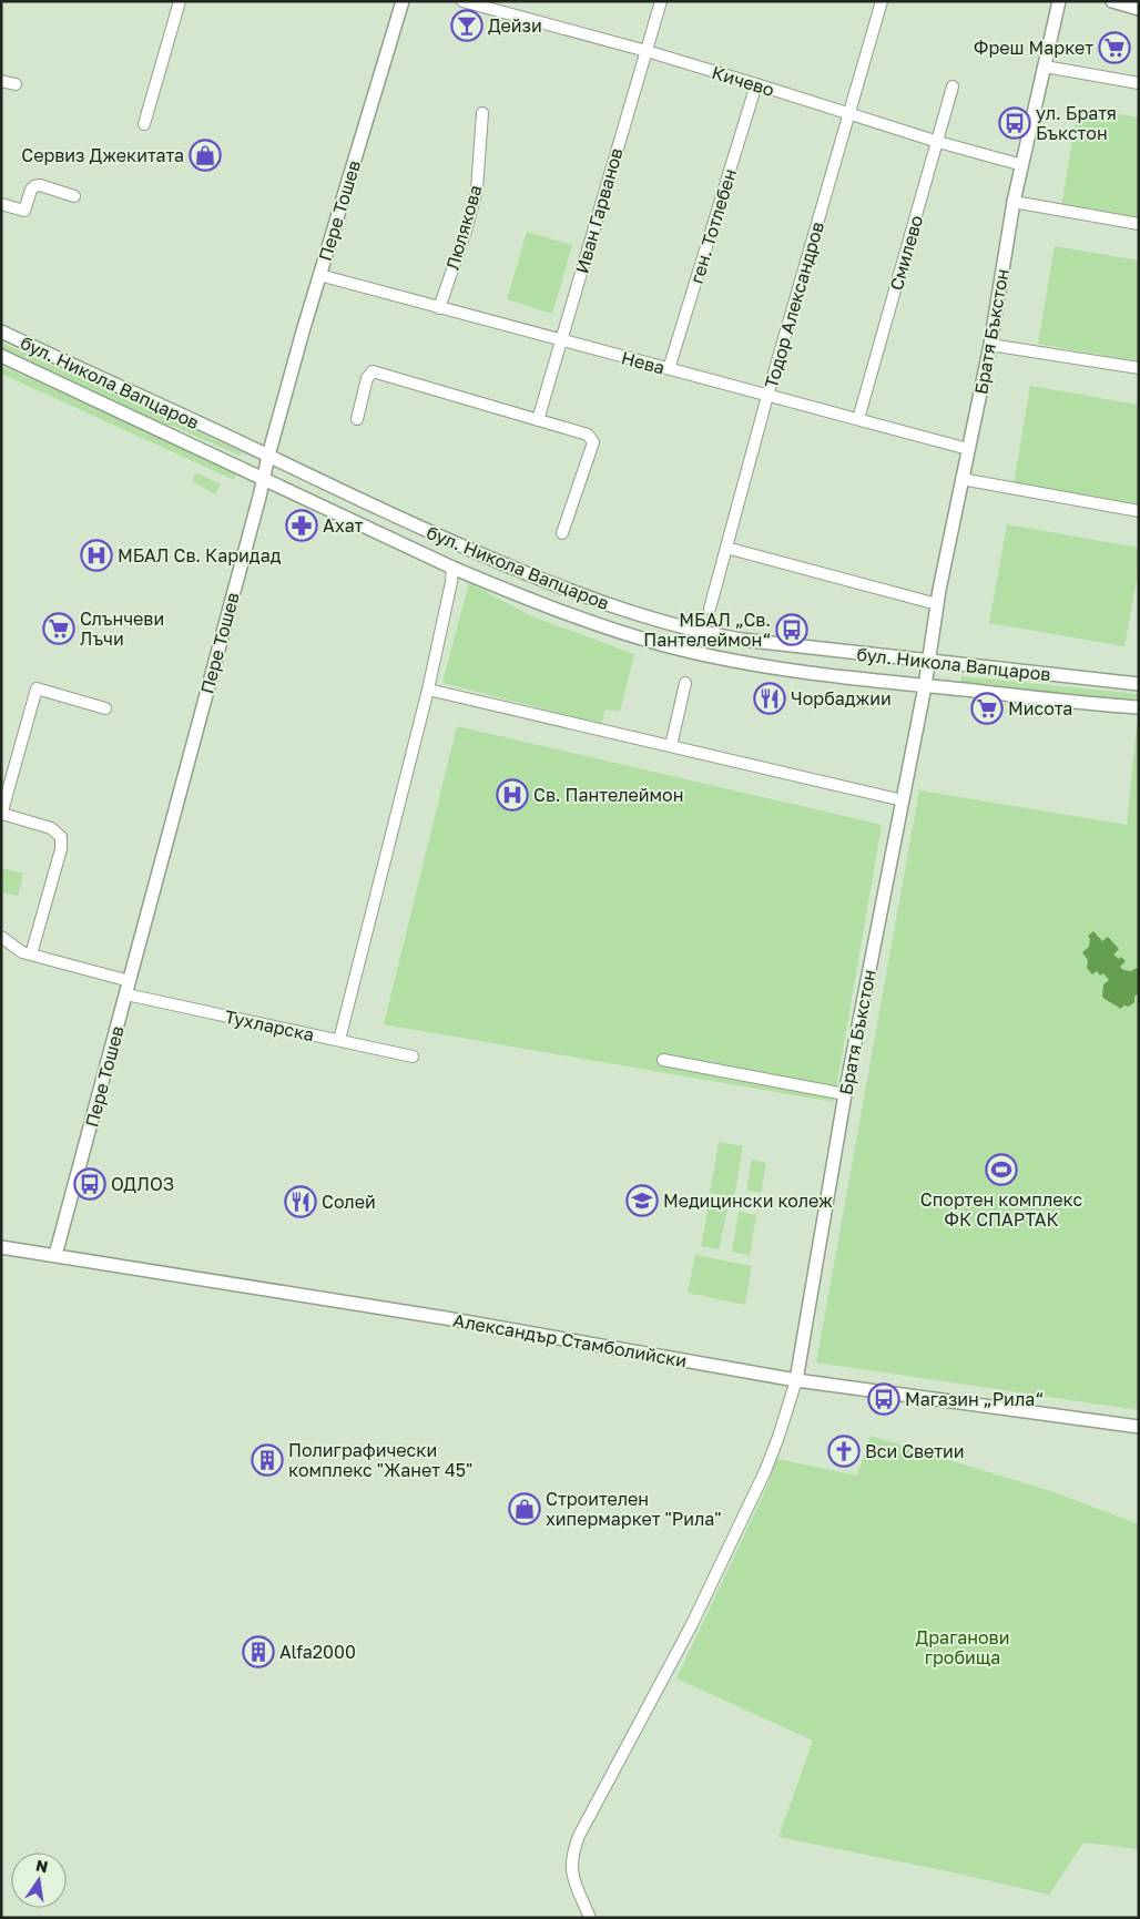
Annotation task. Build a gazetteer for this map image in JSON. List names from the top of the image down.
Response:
{
  "streets": {
    "street": [
      "Кичево",
      "Пере Тошев",
      "Иван Гарванов",
      "ген. Тотлебен",
      "Люлякова",
      "Смилево",
      "Тодор Александров",
      "Братя Бъкстон",
      "Нева",
      "бул. Никола Вапцаров",
      "Тухларска",
      "Александър Стамболийски"
    ]
  },
  "crossings": [
    ["Кичево", "Иван Гарванов"],
    ["Кичево", "ген. Тотлебен"],
    ["Кичево", "Смилево"],
    ["Кичево", "Тодор Александров"],
    ["Кичево", "Братя Бъкстон"],
    ["Пере Тошев", "Нева"],
    ["Пере Тошев", "бул. Никола Вапцаров"],
    ["Пере Тошев", "Тухларска"],
    ["Пере Тошев", "Александър Стамболийски"],
    ["Иван Гарванов", "Нева"],
    ["ген. Тотлебен", "Нева"],
    ["Люлякова", "Нева"],
    ["Смилево", "Нева"],
    ["Тодор Александров", "Нева"],
    ["Братя Бъкстон", "Нева"],
    ["Братя Бъкстон", "бул. Никола Вапцаров"],
    ["Братя Бъкстон", "Александър Стамболийски"]
  ],
  "parks": ["Драганови гробища"],
  "places": {
    "bar": ["Дейзи"],
    "supermarket": ["Фреш Маркет", "Слънчеви Лъчи", "Мисота"],
    "bus stop": [
      "ул. Братя Бъкстон",
      "МБАЛ „Св. Пантелеймон“",
      "ОДЛОЗ",
      "Магазин „Рила“"
    ],
    "shop": ["Сервиз Джекитата", "Строителен хипермаркет \"Рила\""],
    "pharmacy": ["Ахат"],
    "hospital": ["МБАЛ Св. Каридад", "Св. Пантелеймон"],
    "restaurant": ["Чорбаджии", "Солей"],
    "sports": ["Спортен комплекс ФК СПАРТАК"],
    "school or university": ["Медицински колеж"],
    "church": ["Вси Светии"],
    "building": ["Полиграфически комплекс \"Жанет 45\"", "Alfa2000"]
  },
  "north": "top"
}
